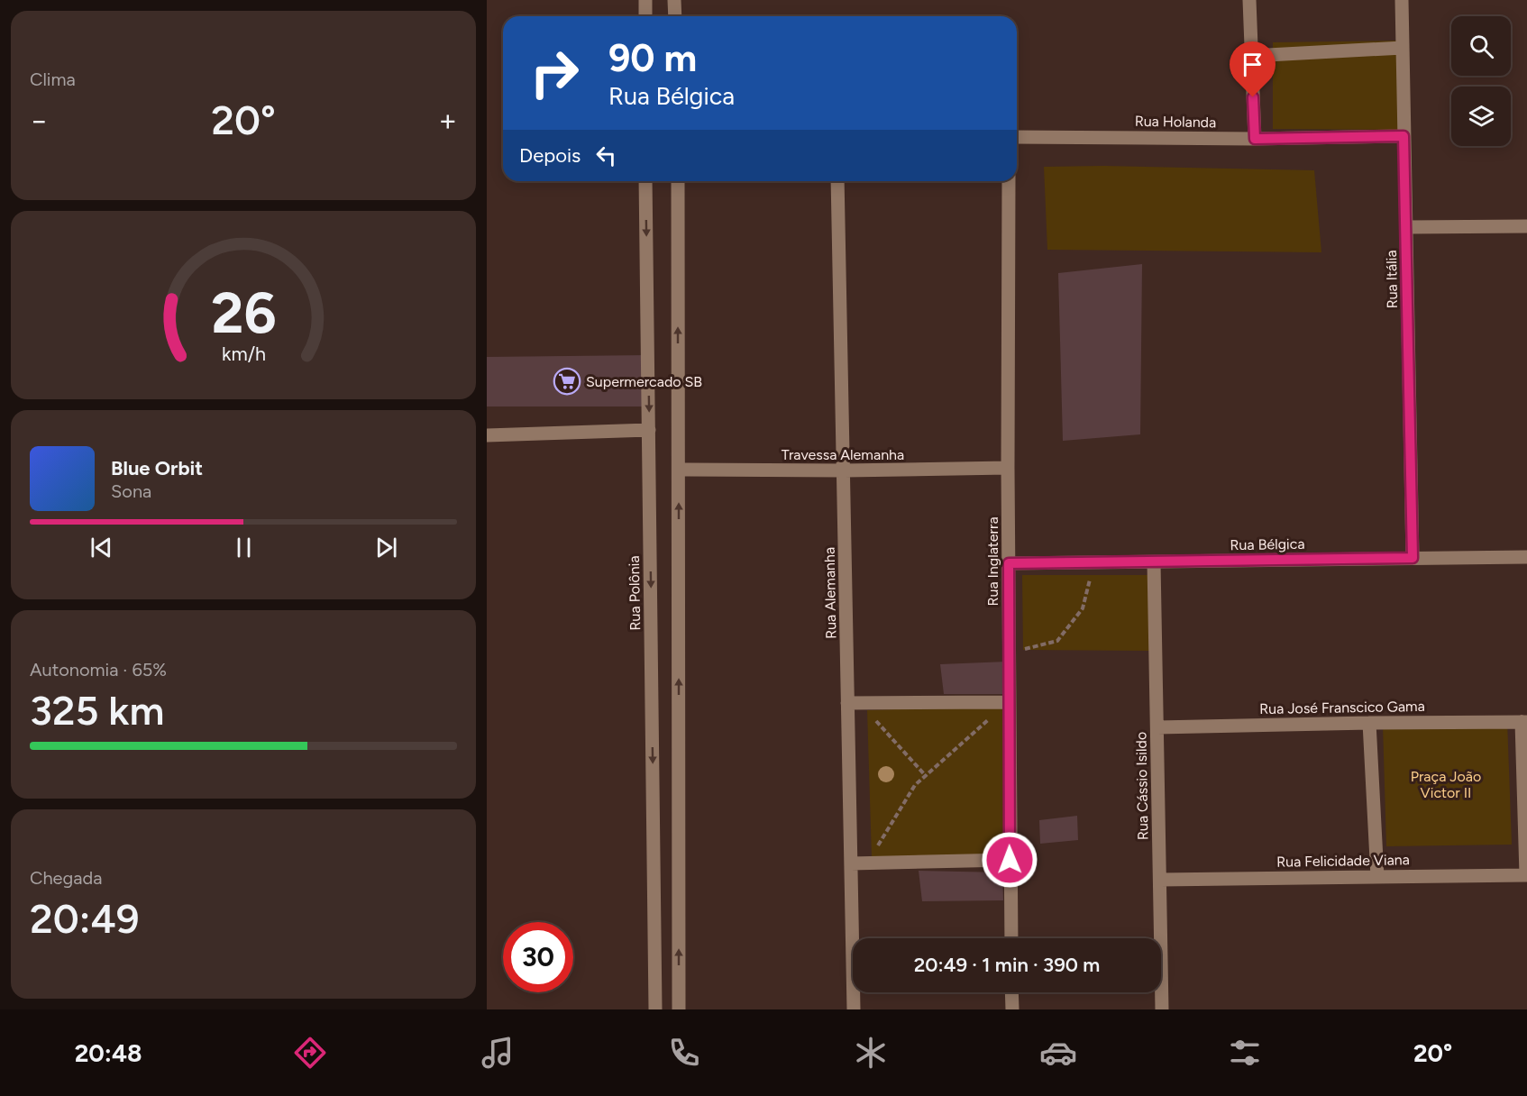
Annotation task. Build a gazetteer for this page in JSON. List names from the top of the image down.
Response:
{
  "streets": {
    "street": [
      "Rua Holanda",
      "Rua Itália",
      "Travessa Alemanha",
      "Rua Bélgica",
      "Rua Inglaterra",
      "Rua Polônia",
      "Rua Alemanha",
      "Rua José Franscico Gama",
      "Rua Cássio Isildo",
      "Rua Felicidade Viana"
    ]
  },
  "crossings": [
    ["Rua Holanda", "Rua Itália"],
    ["Rua Itália", "Rua Bélgica"],
    ["Travessa Alemanha", "Rua Inglaterra"],
    ["Travessa Alemanha", "Rua Alemanha"],
    ["Rua Bélgica", "Rua Inglaterra"],
    ["Rua Bélgica", "Rua Cássio Isildo"],
    ["Rua José Franscico Gama", "Rua Cássio Isildo"],
    ["Rua Cássio Isildo", "Rua Felicidade Viana"]
  ],
  "parks": ["Praça João Victor II"],
  "places": {
    "supermarket": ["Supermercado SB"]
  },
  "page": {
    "tile": [
      "Clima",
      ["Autonomia · 65%", "325 km"],
      ["Chegada", "20:49"]
    ],
    "turn": ["90 m", "Rua Bélgica"],
    "heat": ["−", "20°", "+"],
    "then": "Depois",
    "song": ["Blue Orbit", "Sona"],
    "limit": "30",
    "trip": "20:49 · 1 min · 390 m",
    "tabs": ["20:48", "20°"],
    "gauge": ["26", "km/h"]
  }
}
